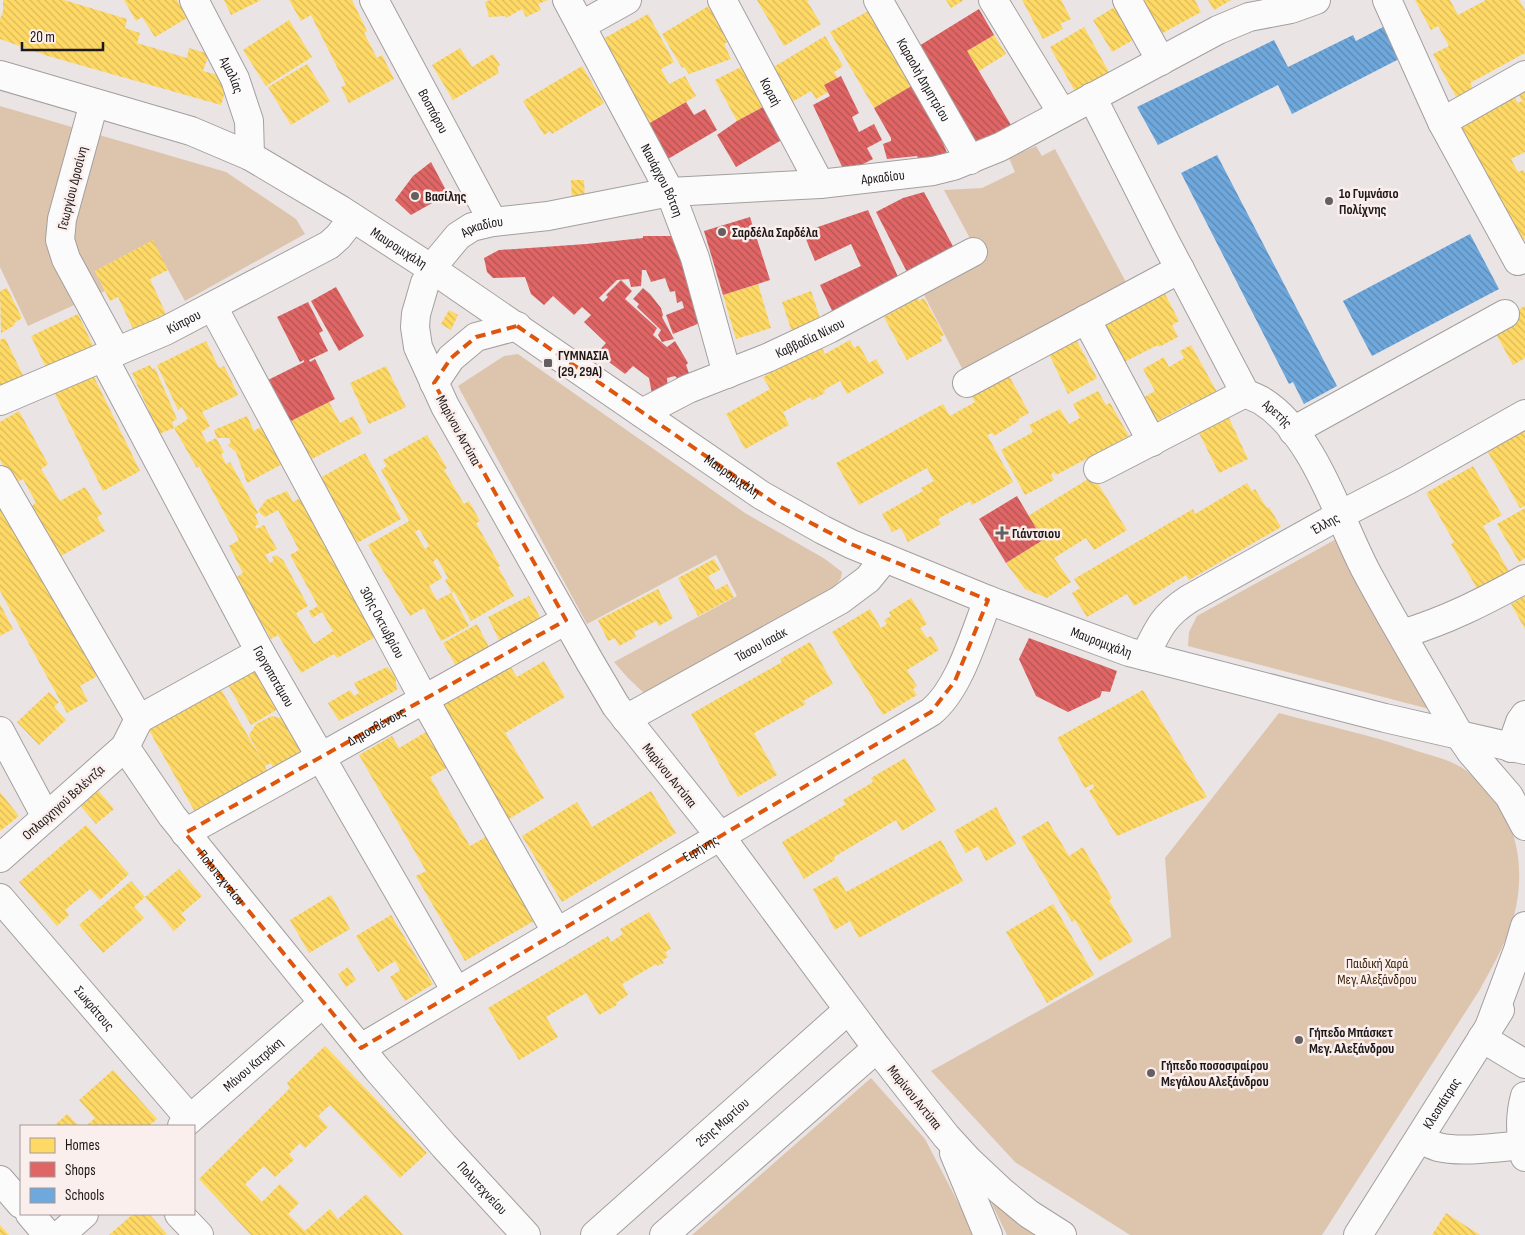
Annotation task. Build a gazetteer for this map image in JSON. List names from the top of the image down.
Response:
{
  "streets": {
    "street": [
      "Αμαλίας",
      "Καραολή Δημητρίου",
      "Κοραή",
      "Βοσπόρου",
      "Αρκαδίου",
      "Ναυάρχου Βότση",
      "Γεωργίου Δροσίνη",
      "Μαυρομιχάλη",
      "Κύπρου",
      "Καββαδία Νίκου",
      "Αρετής",
      "Μαρίνου Αντύπα",
      "Έλλης",
      "30ής Οκτωβρίου",
      "Τάσου Ισαάκ",
      "Γοργοποτάμου",
      "Δημοσθένους",
      "Οπλαρχηγού Βελέντζα",
      "Ειρήνης",
      "Πολυτεχνείου",
      "Σωκράτους",
      "Μάνου Κατράκη",
      "Κλεοπάτρας",
      "25ης Μαρτίου"
    ]
  },
  "crossings": [
    ["Αμαλίας", "Μαυρομιχάλη"],
    ["Καραολή Δημητρίου", "Αρκαδίου"],
    ["Κοραή", "Αρκαδίου"],
    ["Βοσπόρου", "Αρκαδίου"],
    ["Αρκαδίου", "Ναυάρχου Βότση"],
    ["Αρκαδίου", "Μαυρομιχάλη"],
    ["Αρκαδίου", "Αρετής"],
    ["Αρκαδίου", "Μαρίνου Αντύπα"],
    ["Ναυάρχου Βότση", "Καββαδία Νίκου"],
    ["Γεωργίου Δροσίνη", "Μαυρομιχάλη"],
    ["Γεωργίου Δροσίνη", "Κύπρου"],
    ["Γεωργίου Δροσίνη", "Γοργοποτάμου"],
    ["Μαυρομιχάλη", "Κύπρου"],
    ["Μαυρομιχάλη", "Καββαδία Νίκου"],
    ["Μαυρομιχάλη", "Αρετής"],
    ["Μαυρομιχάλη", "Μαρίνου Αντύπα"],
    ["Μαυρομιχάλη", "Έλλης"],
    ["Μαυρομιχάλη", "Τάσου Ισαάκ"],
    ["Μαυρομιχάλη", "Ειρήνης"],
    ["Κύπρου", "30ής Οκτωβρίου"],
    ["Κύπρου", "Γοργοποτάμου"],
    ["Αρετής", "Έλλης"],
    ["Μαρίνου Αντύπα", "Τάσου Ισαάκ"],
    ["Μαρίνου Αντύπα", "Δημοσθένους"],
    ["Μαρίνου Αντύπα", "Ειρήνης"],
    ["Μαρίνου Αντύπα", "25ης Μαρτίου"],
    ["30ής Οκτωβρίου", "Δημοσθένους"],
    ["30ής Οκτωβρίου", "Ειρήνης"],
    ["Γοργοποτάμου", "Δημοσθένους"],
    ["Γοργοποτάμου", "Ειρήνης"],
    ["Δημοσθένους", "Πολυτεχνείου"],
    ["Οπλαρχηγού Βελέντζα", "Πολυτεχνείου"],
    ["Ειρήνης", "Πολυτεχνείου"],
    ["Πολυτεχνείου", "Μάνου Κατράκη"],
    ["Σωκράτους", "Μάνου Κατράκη"]
  ],
  "parks": ["Παιδική Χαρά Μεγ. Αλεξάνδρου"],
  "places": {
    "other": [
      "Βασίλης",
      "1ο Γυμνάσιο Πολίχνης",
      "Σαρδέλα Σαρδέλα",
      "Γήπεδο Μπάσκετ Μεγ. Αλεξάνδρου",
      "Γήπεδο ποσοσφαίρου Μεγάλου Αλεξάνδρου"
    ],
    "transit": ["ΓΥΜΝΑΣΙΑ (29, 29Α)"],
    "health": ["Γιάντσιου"]
  },
  "legend": ["Homes", "Shops", "Schools"],
  "scale_bar": "20 m"
}
